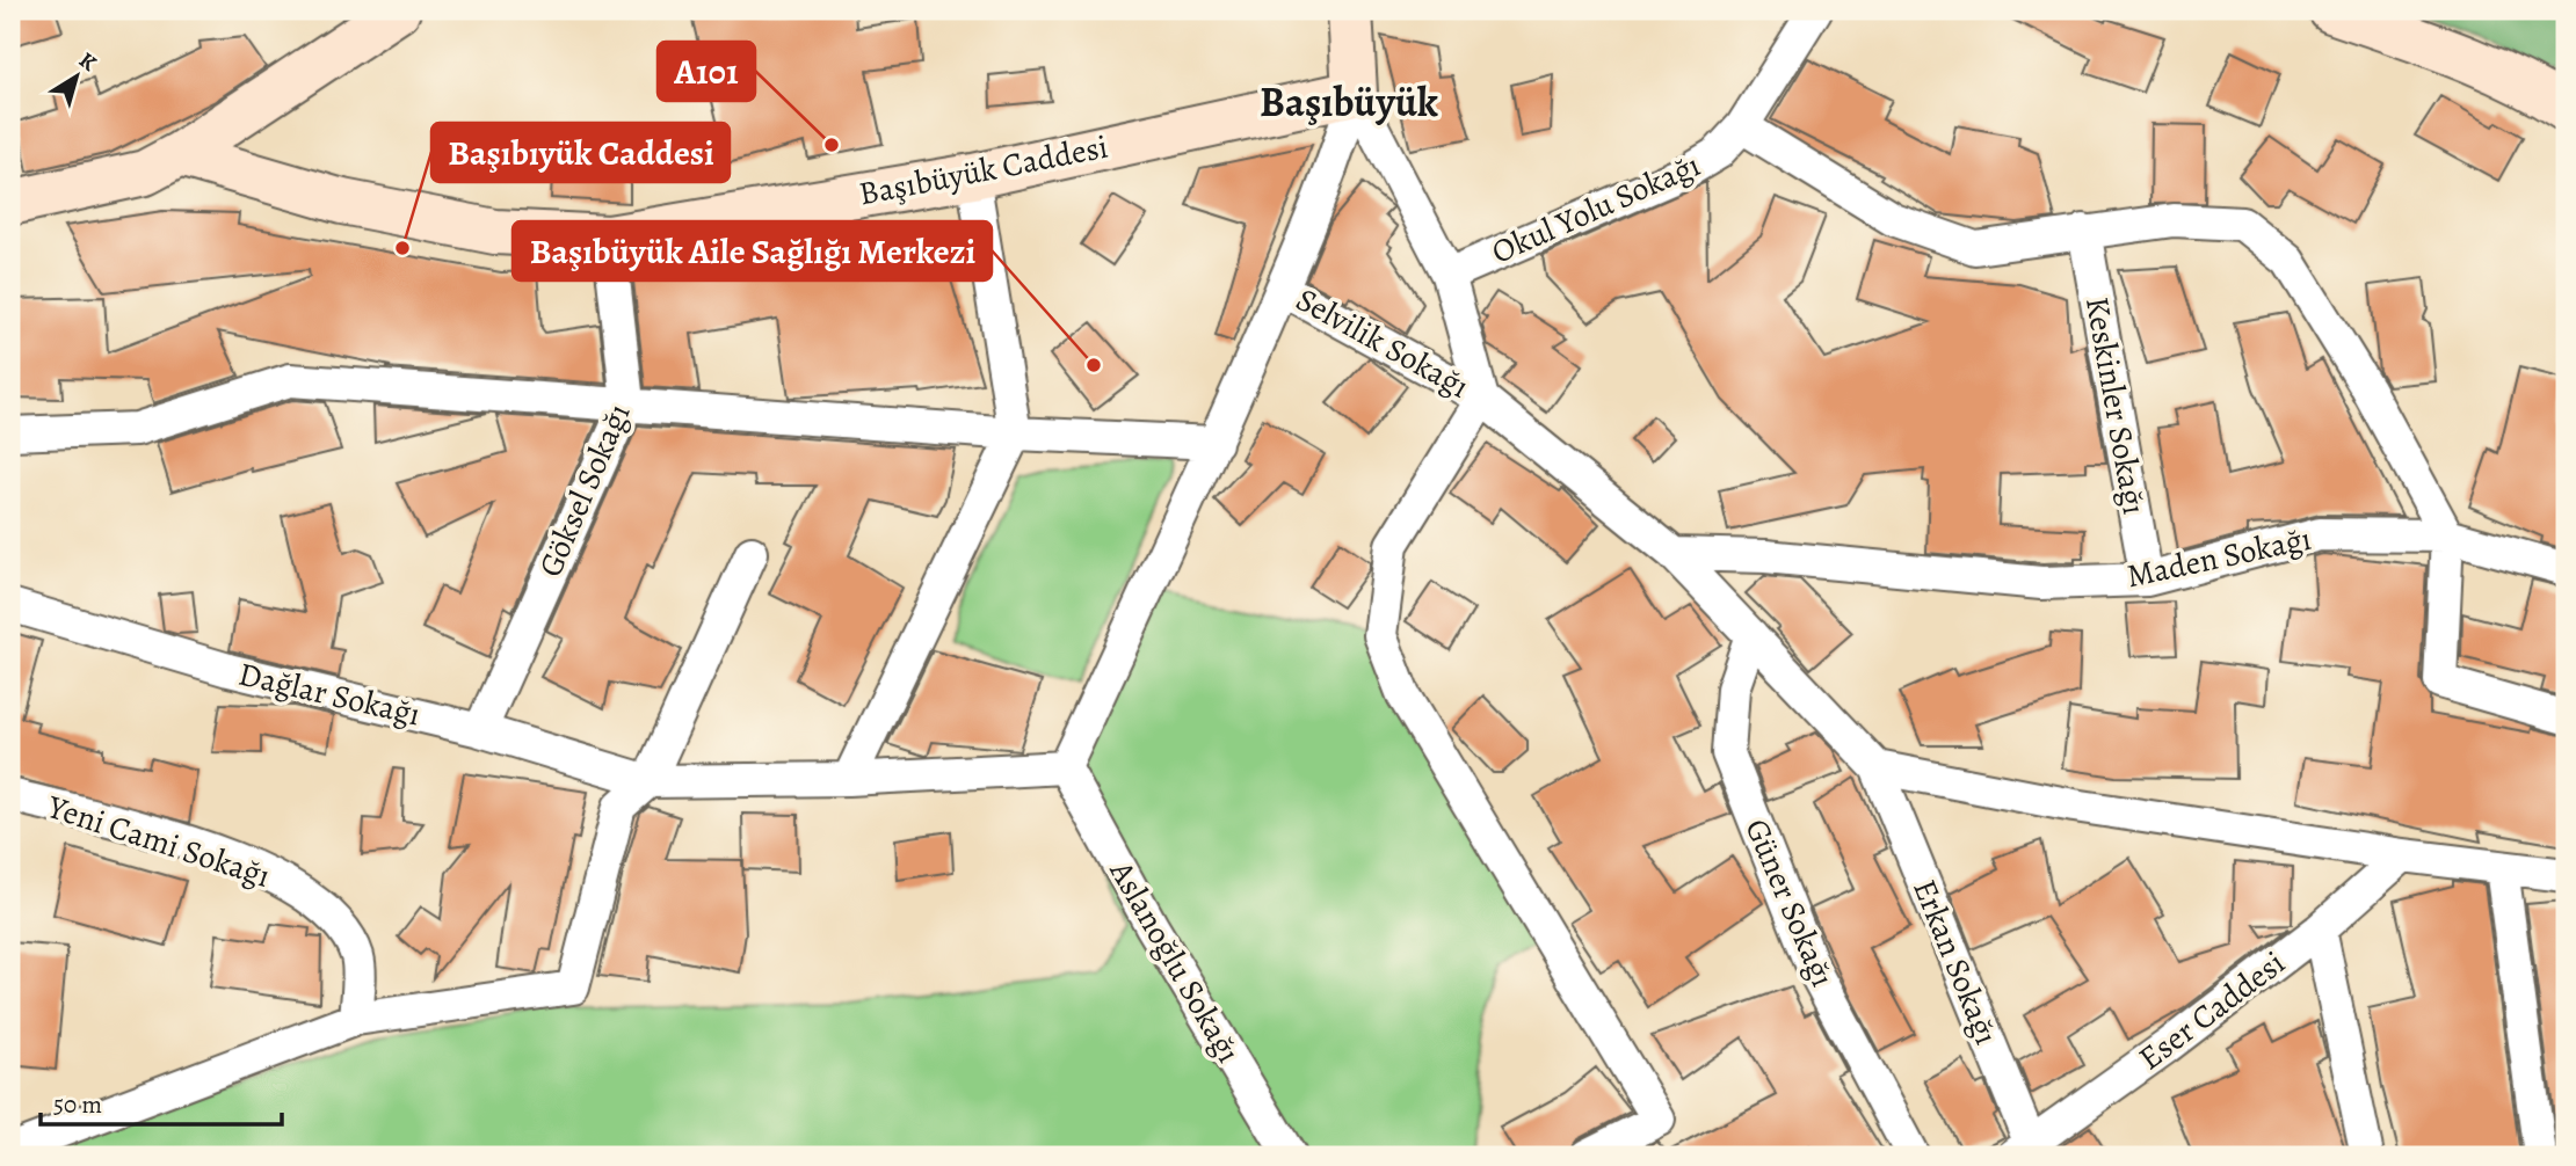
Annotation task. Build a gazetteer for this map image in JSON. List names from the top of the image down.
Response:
{
  "streets": {
    "main road": ["Başıbüyük Caddesi"],
    "street": [
      "Okul Yolu Sokağı",
      "Selvilik Sokağı",
      "Keskinler Sokağı",
      "Göksel Sokağı",
      "Maden Sokağı",
      "Dağlar Sokağı",
      "Yeni Cami Sokağı",
      "Güner Sokağı",
      "Aslanoğlu Sokağı",
      "Erkan Sokağı",
      "Eser Caddesi"
    ]
  },
  "crossings": [
    ["Başıbüyük Caddesi", "Göksel Sokağı"],
    ["Selvilik Sokağı", "Maden Sokağı"],
    ["Selvilik Sokağı", "Güner Sokağı"],
    ["Selvilik Sokağı", "Erkan Sokağı"],
    ["Keskinler Sokağı", "Maden Sokağı"],
    ["Göksel Sokağı", "Dağlar Sokağı"],
    ["Dağlar Sokağı", "Aslanoğlu Sokağı"],
    ["Erkan Sokağı", "Eser Caddesi"]
  ],
  "districts": ["Başıbüyük"],
  "places": ["A101", "Başıbıyük Caddesi", "Başıbüyük Aile Sağlığı Merkezi"],
  "scale_bar": "50 m",
  "north": "top right"
}
